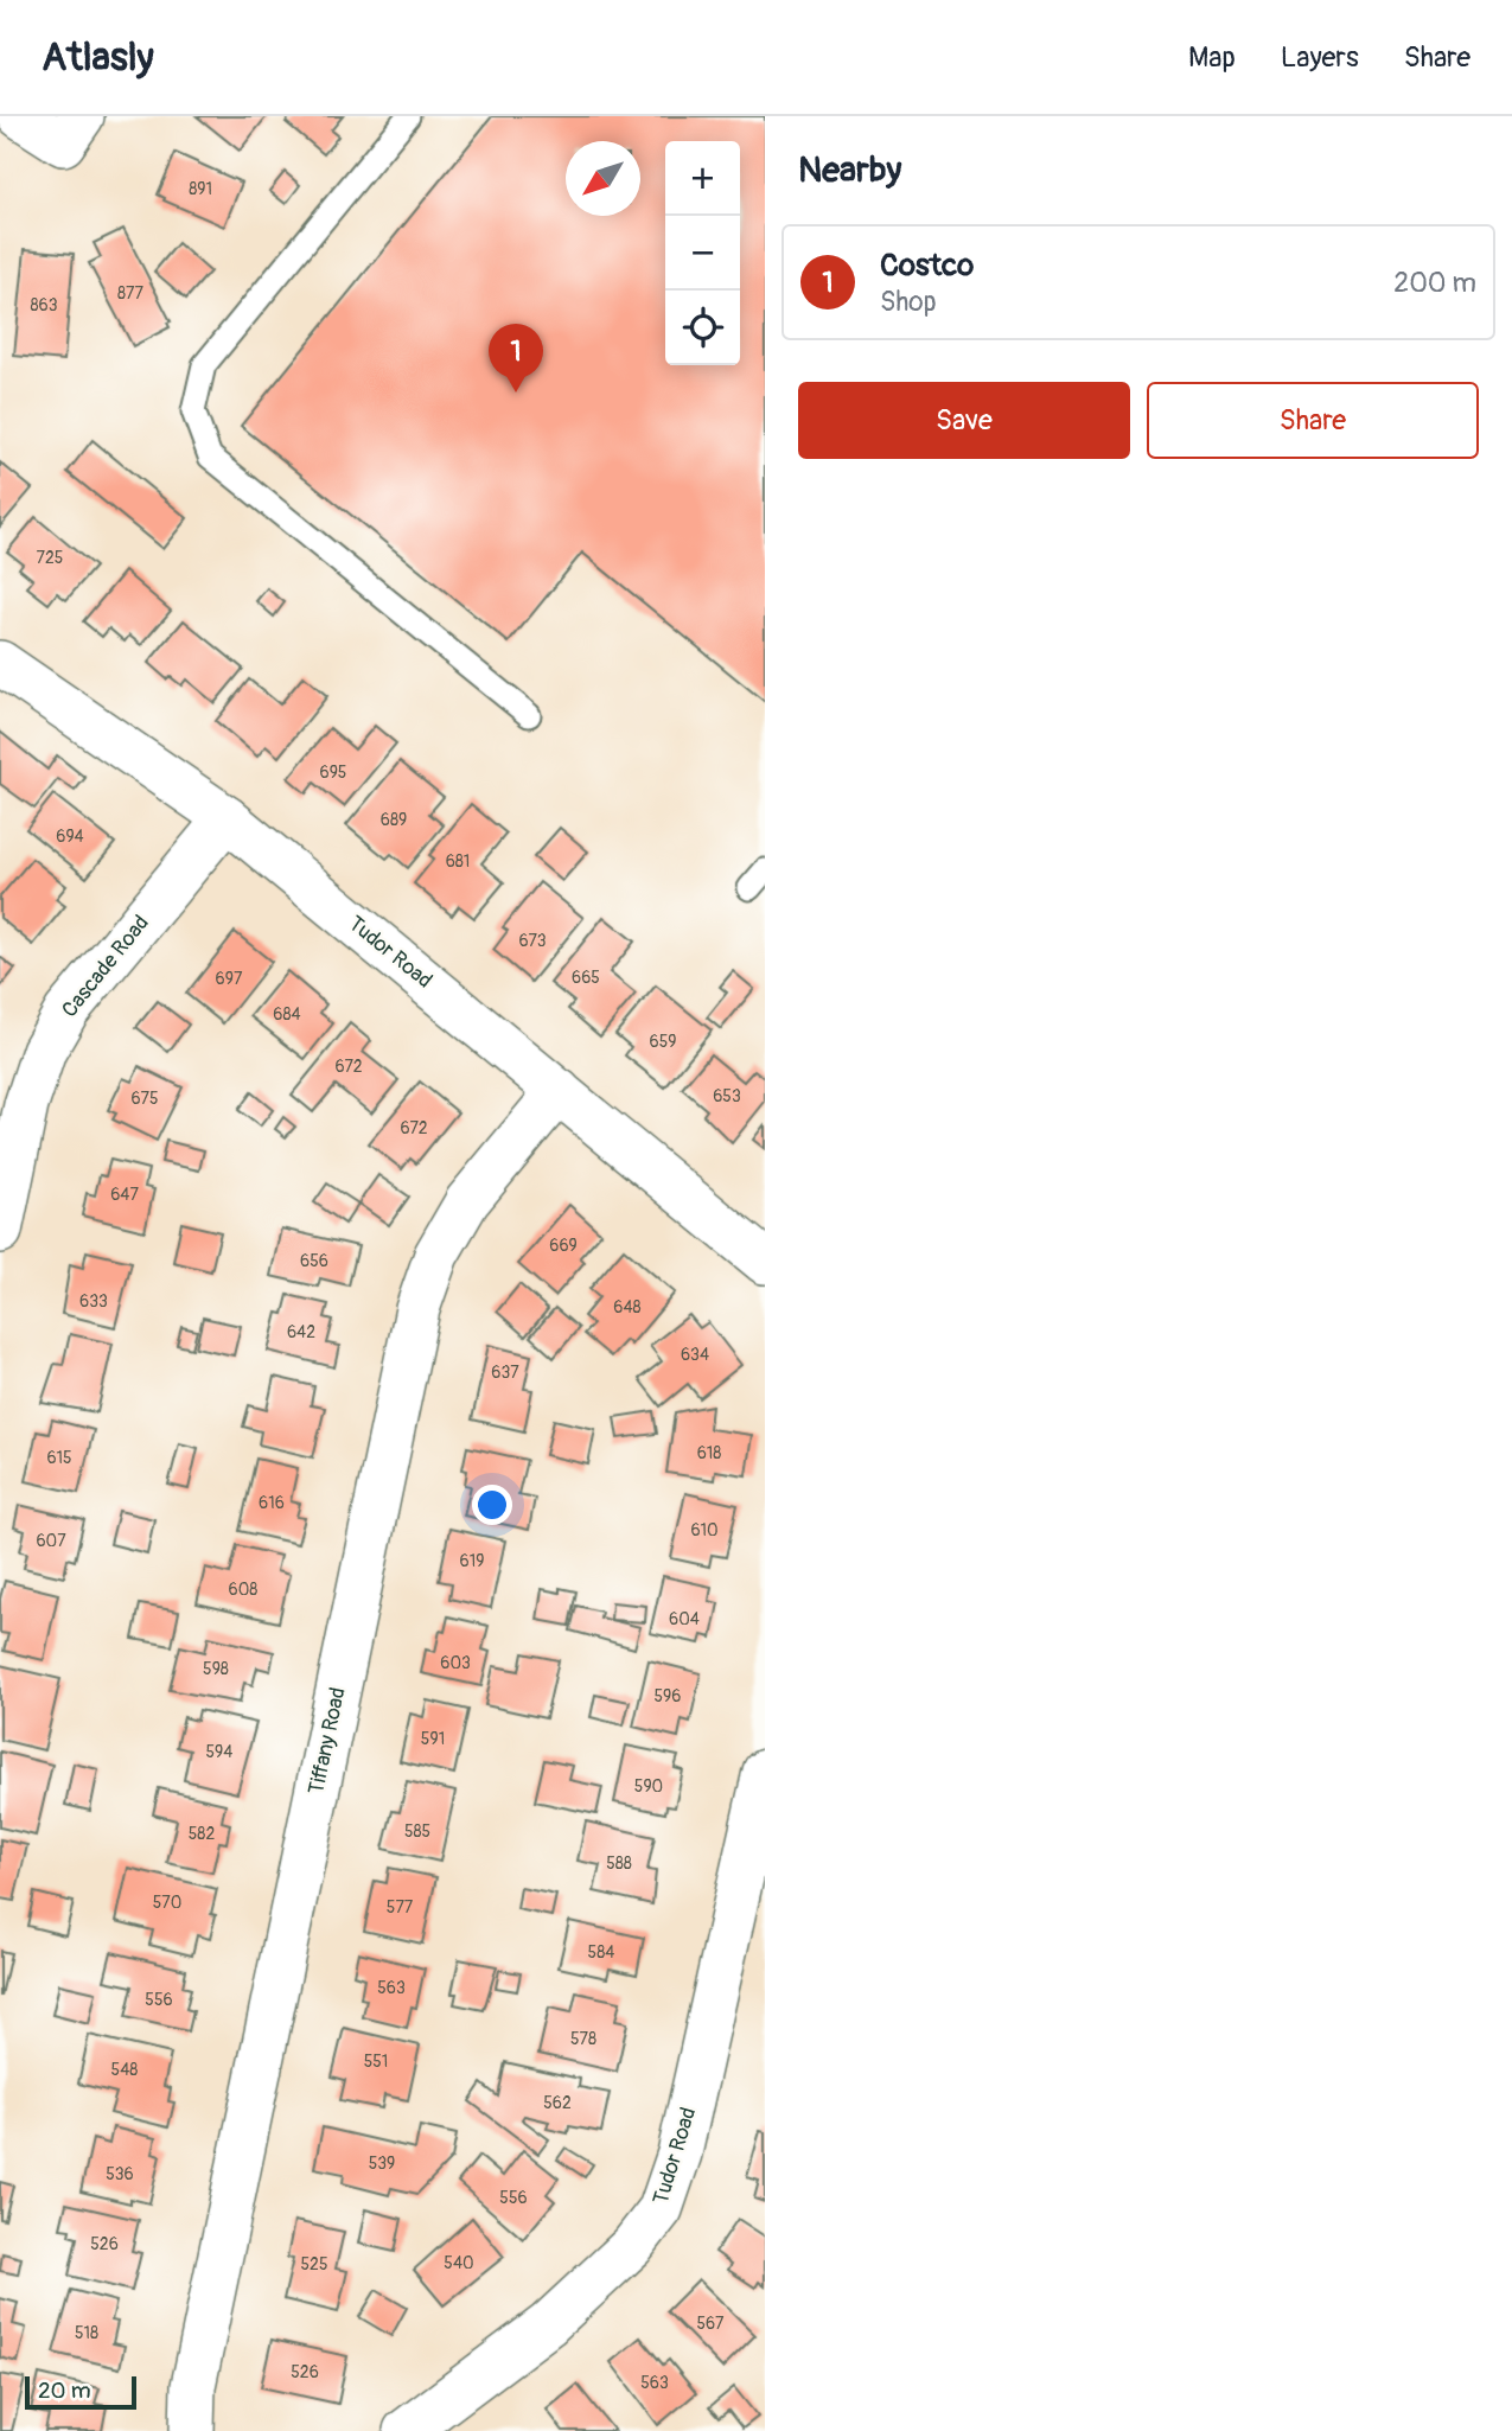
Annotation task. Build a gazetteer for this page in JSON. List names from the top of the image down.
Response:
{
  "streets": {
    "street": ["Tudor Road", "Cascade Road", "Tiffany Road"]
  },
  "crossings": [
    ["Tudor Road", "Cascade Road"],
    ["Tudor Road", "Tiffany Road"]
  ],
  "house_numbers": [
    "891",
    "877",
    "863",
    "725",
    "695",
    "689",
    "694",
    "681",
    "673",
    "665",
    "697",
    "684",
    "659",
    "672",
    "653",
    "675",
    "672",
    "647",
    "669",
    "656",
    "633",
    "648",
    "642",
    "634",
    "637",
    "618",
    "615",
    "616",
    "610",
    "607",
    "619",
    "608",
    "604",
    "603",
    "598",
    "596",
    "591",
    "594",
    "590",
    "585",
    "582",
    "588",
    "570",
    "577",
    "584",
    "563",
    "556",
    "578",
    "551",
    "548",
    "562",
    "539",
    "536",
    "556",
    "526",
    "540",
    "525",
    "567",
    "518",
    "526",
    "563"
  ],
  "scale_bar": "20 m",
  "north": "bottom left",
  "page": {
    "header": "Atlasly",
    "nav": ["Map", "Layers", "Share"],
    "heading": "Nearby",
    "map_buttons": ["+", "−"],
    "list": [
      {
        "mark": "1",
        "name": "Costco",
        "note": "Shop",
        "value": "200 m"
      }
    ],
    "pins": "1",
    "buttons": ["Save", "Share"],
    "scale": "20 m"
  }
}
